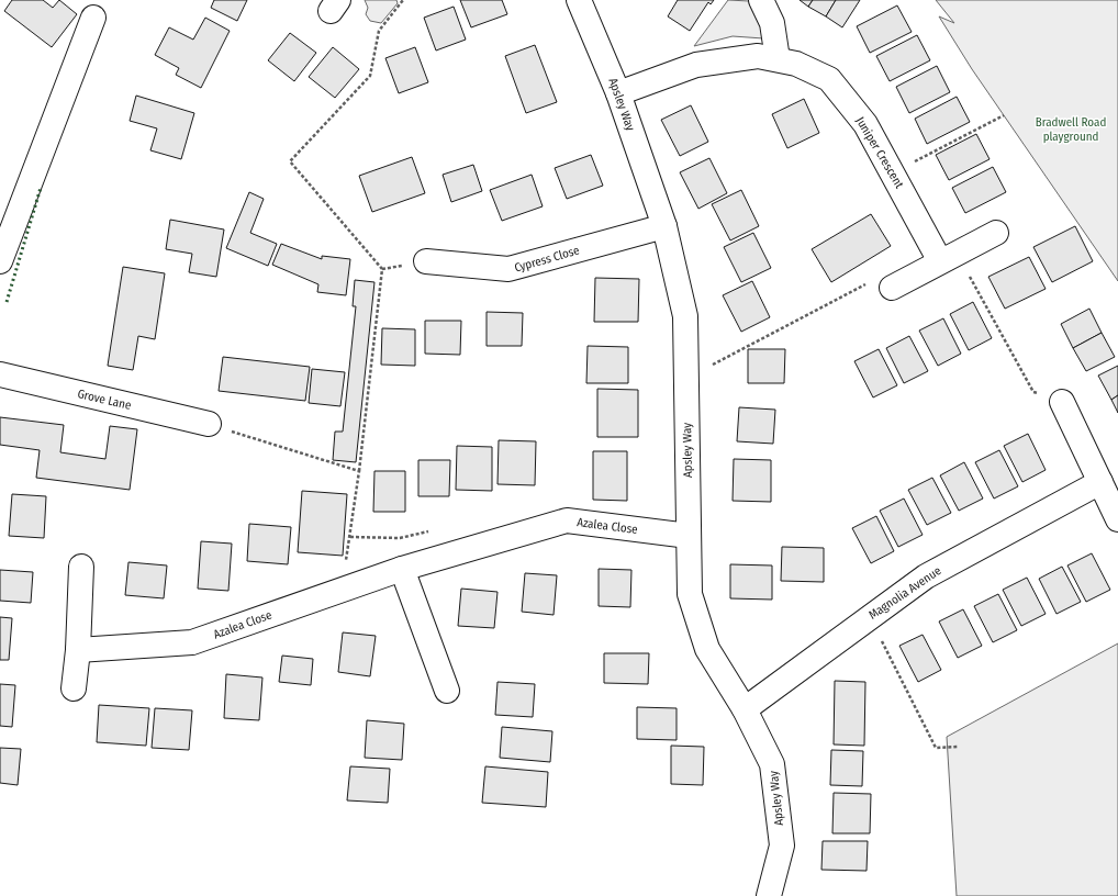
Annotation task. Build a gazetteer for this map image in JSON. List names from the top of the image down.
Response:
{
  "streets": {
    "street": [
      "Apsley Way",
      "Juniper Crescent",
      "Cypress Close",
      "Grove Lane",
      "Azalea Close",
      "Magnolia Avenue"
    ]
  },
  "crossings": [
    ["Apsley Way", "Juniper Crescent"],
    ["Apsley Way", "Cypress Close"],
    ["Apsley Way", "Azalea Close"],
    ["Apsley Way", "Magnolia Avenue"]
  ],
  "parks": ["Bradwell Road playground"]
}
